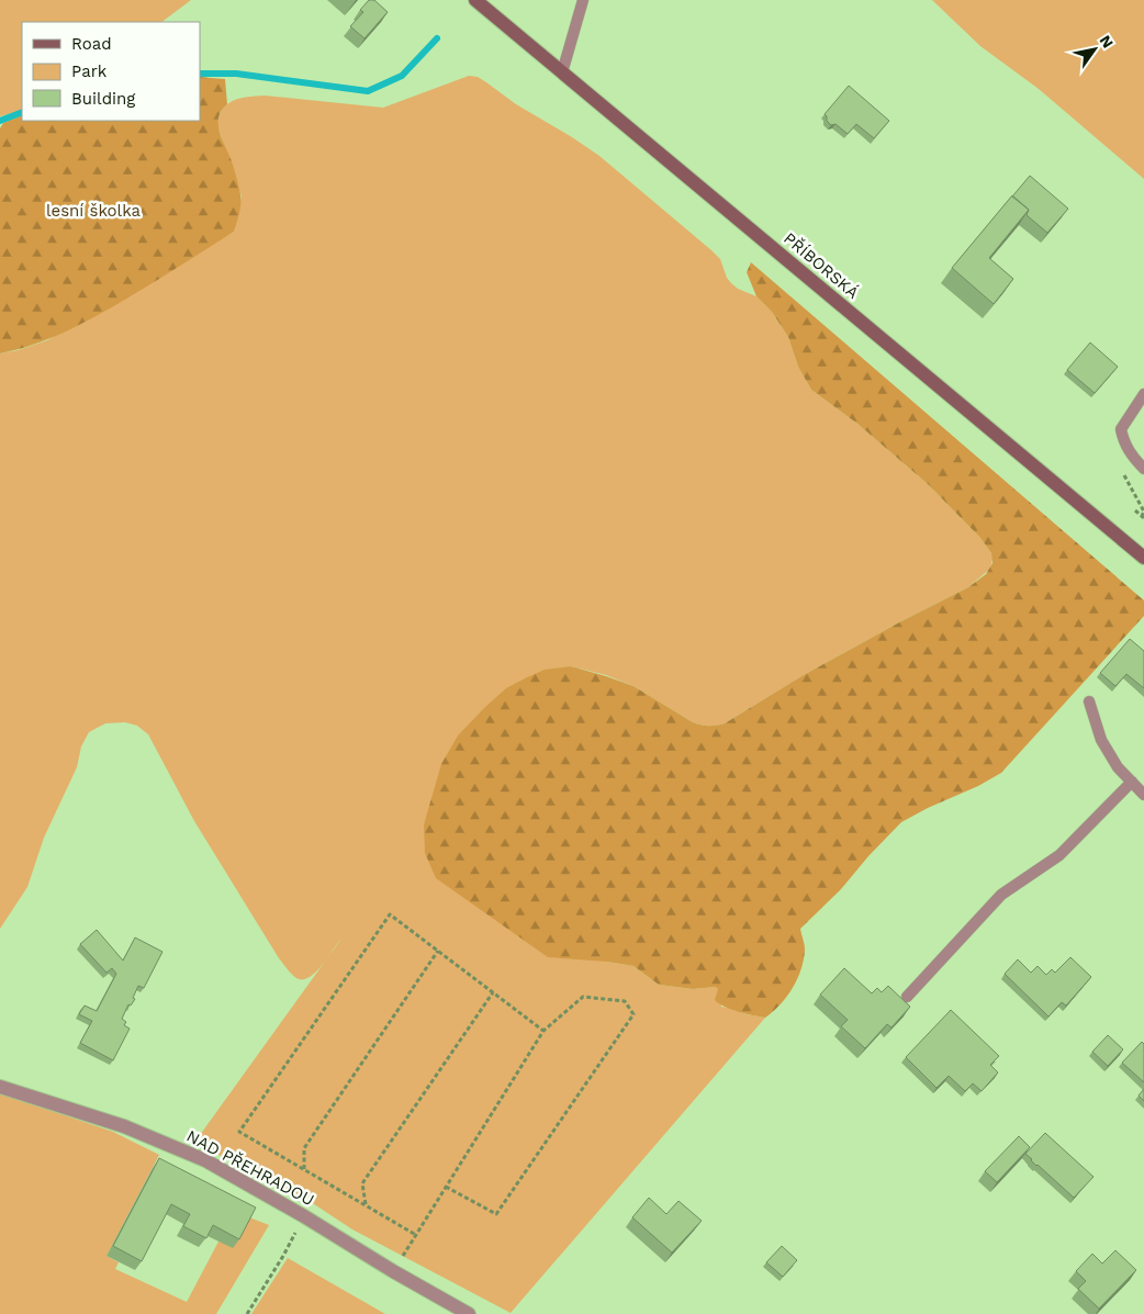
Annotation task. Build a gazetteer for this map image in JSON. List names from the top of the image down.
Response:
{
  "streets": {
    "main road": ["PŘÍBORSKÁ"],
    "street": ["NAD PŘEHRADOU"]
  },
  "parks": ["lesní školka"],
  "legend": ["Road", "Park", "Building"],
  "north": "top right"
}
